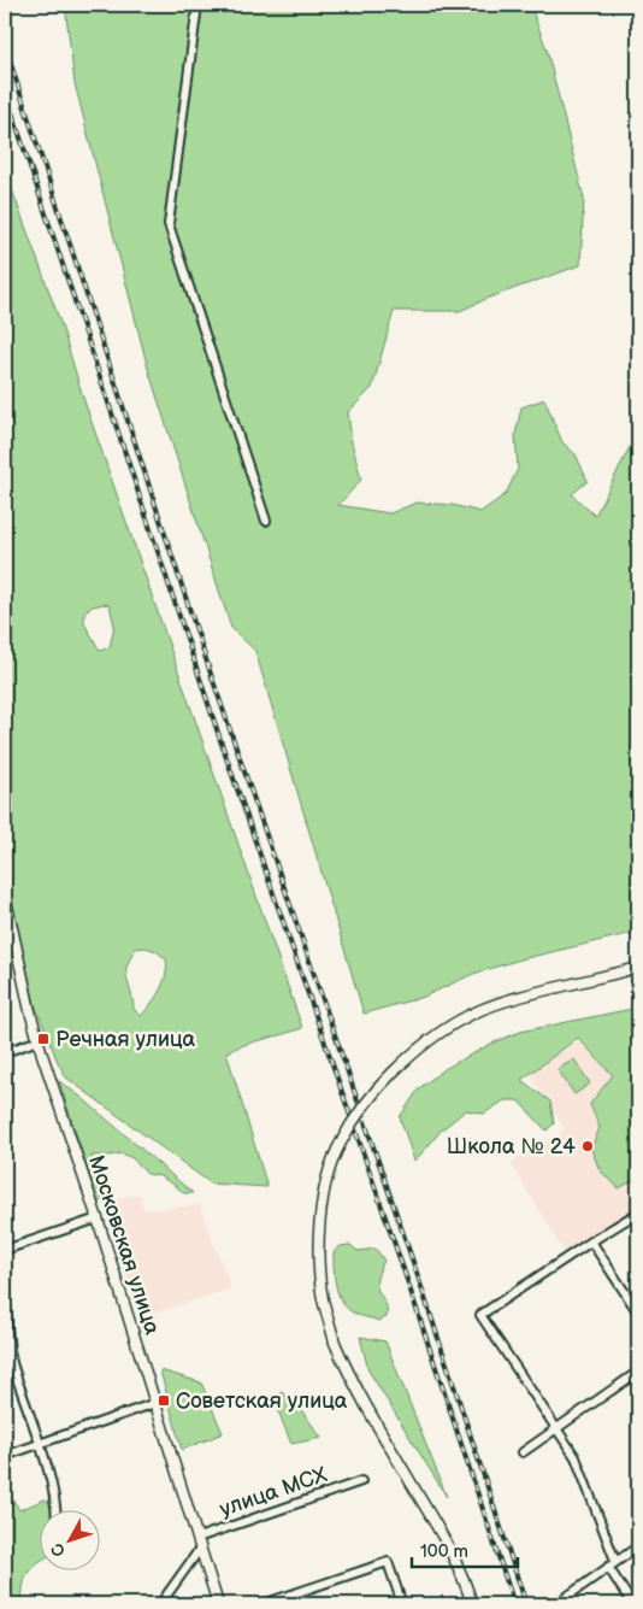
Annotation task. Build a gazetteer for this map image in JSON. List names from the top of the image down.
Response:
{
  "streets": {
    "street": ["Московская улица", "улица МСХ"]
  },
  "crossings": [
    ["Московская улица", "улица МСХ"]
  ],
  "places": {
    "transit": ["Речная улица", "Советская улица"],
    "other": ["Школа № 24"]
  },
  "scale_bar": "100 m",
  "north": "bottom left"
}
